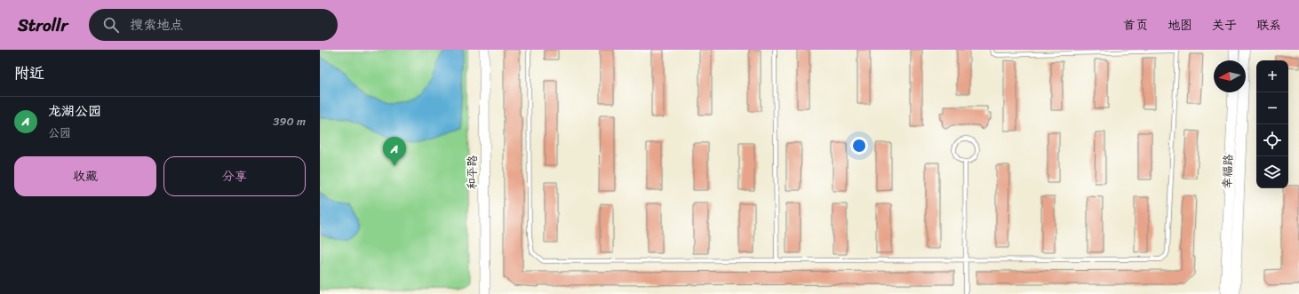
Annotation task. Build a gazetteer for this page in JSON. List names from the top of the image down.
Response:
{
  "streets": {
    "street": ["幸福路", "和平路"]
  },
  "north": "left",
  "page": {
    "header": "Strollr",
    "search": "搜索地点",
    "nav": [
      "首页",
      "地图",
      "关于",
      "联系"
    ],
    "heading": "附近",
    "map_buttons": ["+", "−"],
    "list": [
      {
        "mark": "A",
        "name": "龙湖公园",
        "note": "公园",
        "value": "390 m"
      }
    ],
    "pins": "A",
    "buttons": ["收藏", "分享"]
  }
}
